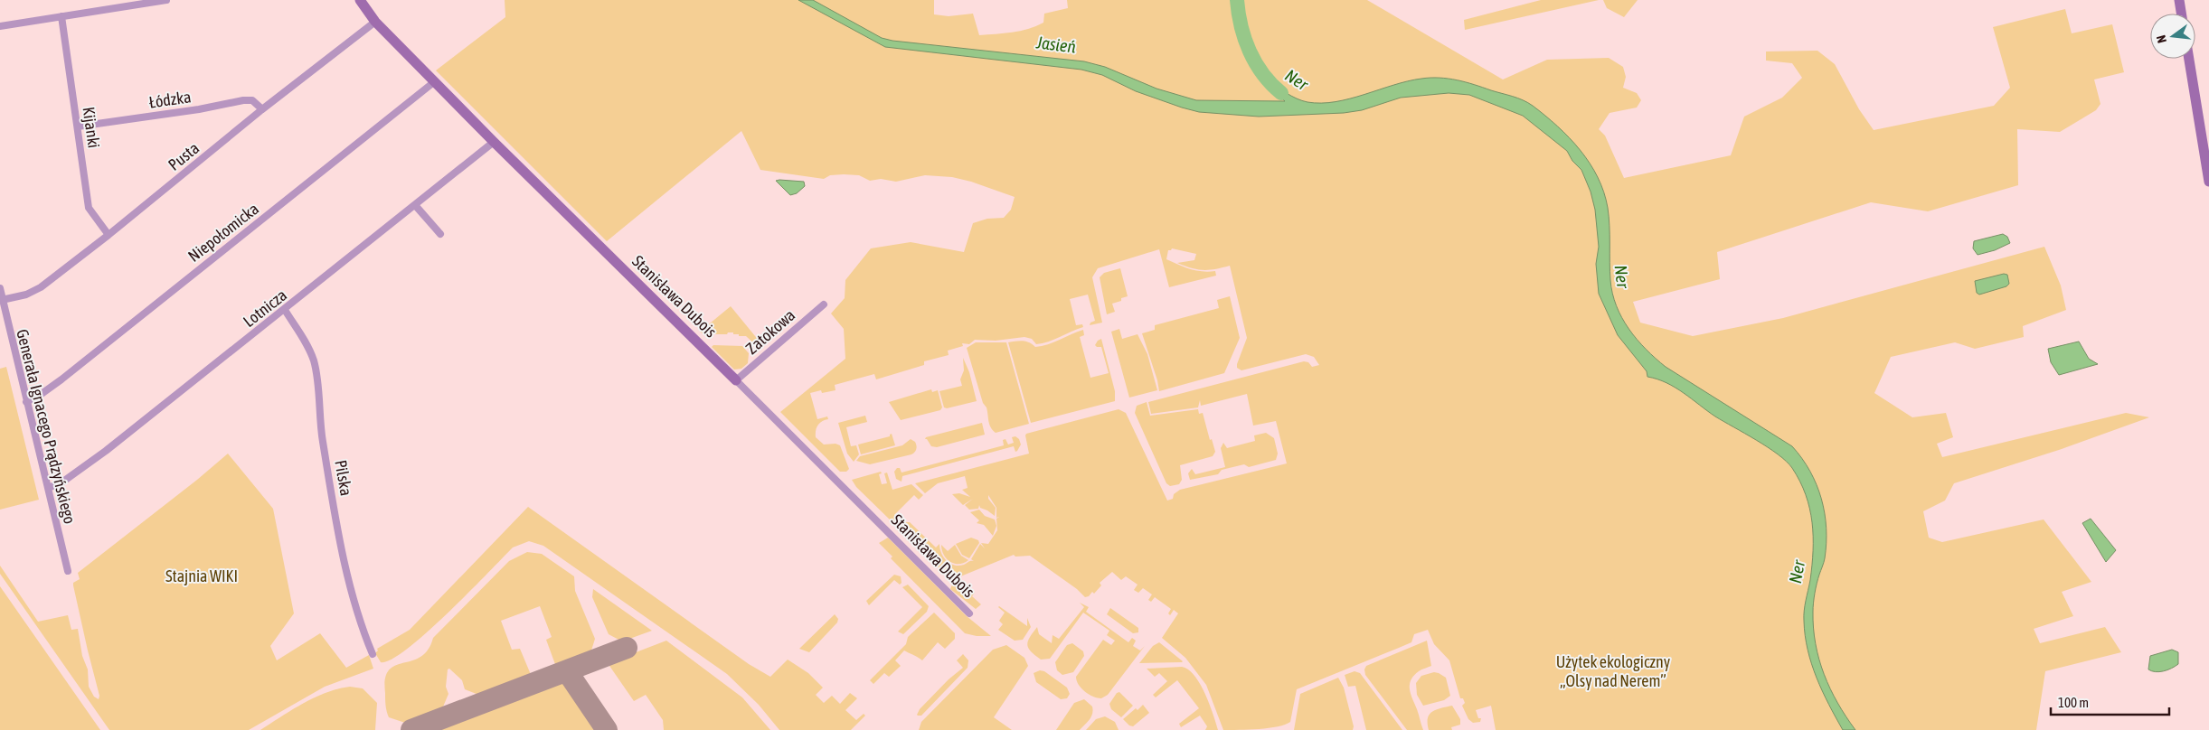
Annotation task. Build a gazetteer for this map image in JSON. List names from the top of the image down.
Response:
{
  "streets": {
    "street": [
      "Łódzka",
      "Kijanki",
      "Pusta",
      "Niepołomicka",
      "Stanisława Dubois",
      "Lotnicza",
      "Zatokowa",
      "Generała Ignacego Prądzyńskiego",
      "Pilska"
    ]
  },
  "crossings": [
    ["Łódzka", "Kijanki"],
    ["Łódzka", "Pusta"],
    ["Kijanki", "Pusta"],
    ["Pusta", "Stanisława Dubois"],
    ["Pusta", "Generała Ignacego Prądzyńskiego"],
    ["Niepołomicka", "Stanisława Dubois"],
    ["Niepołomicka", "Generała Ignacego Prądzyńskiego"],
    ["Stanisława Dubois", "Lotnicza"],
    ["Stanisława Dubois", "Zatokowa"],
    ["Lotnicza", "Generała Ignacego Prądzyńskiego"],
    ["Lotnicza", "Pilska"]
  ],
  "water": ["Jasień", "Ner"],
  "parks": ["Stajnia WIKI", "Użytek ekologiczny „Olsy nad Nerem”"],
  "scale_bar": "100 m",
  "north": "left"
}
